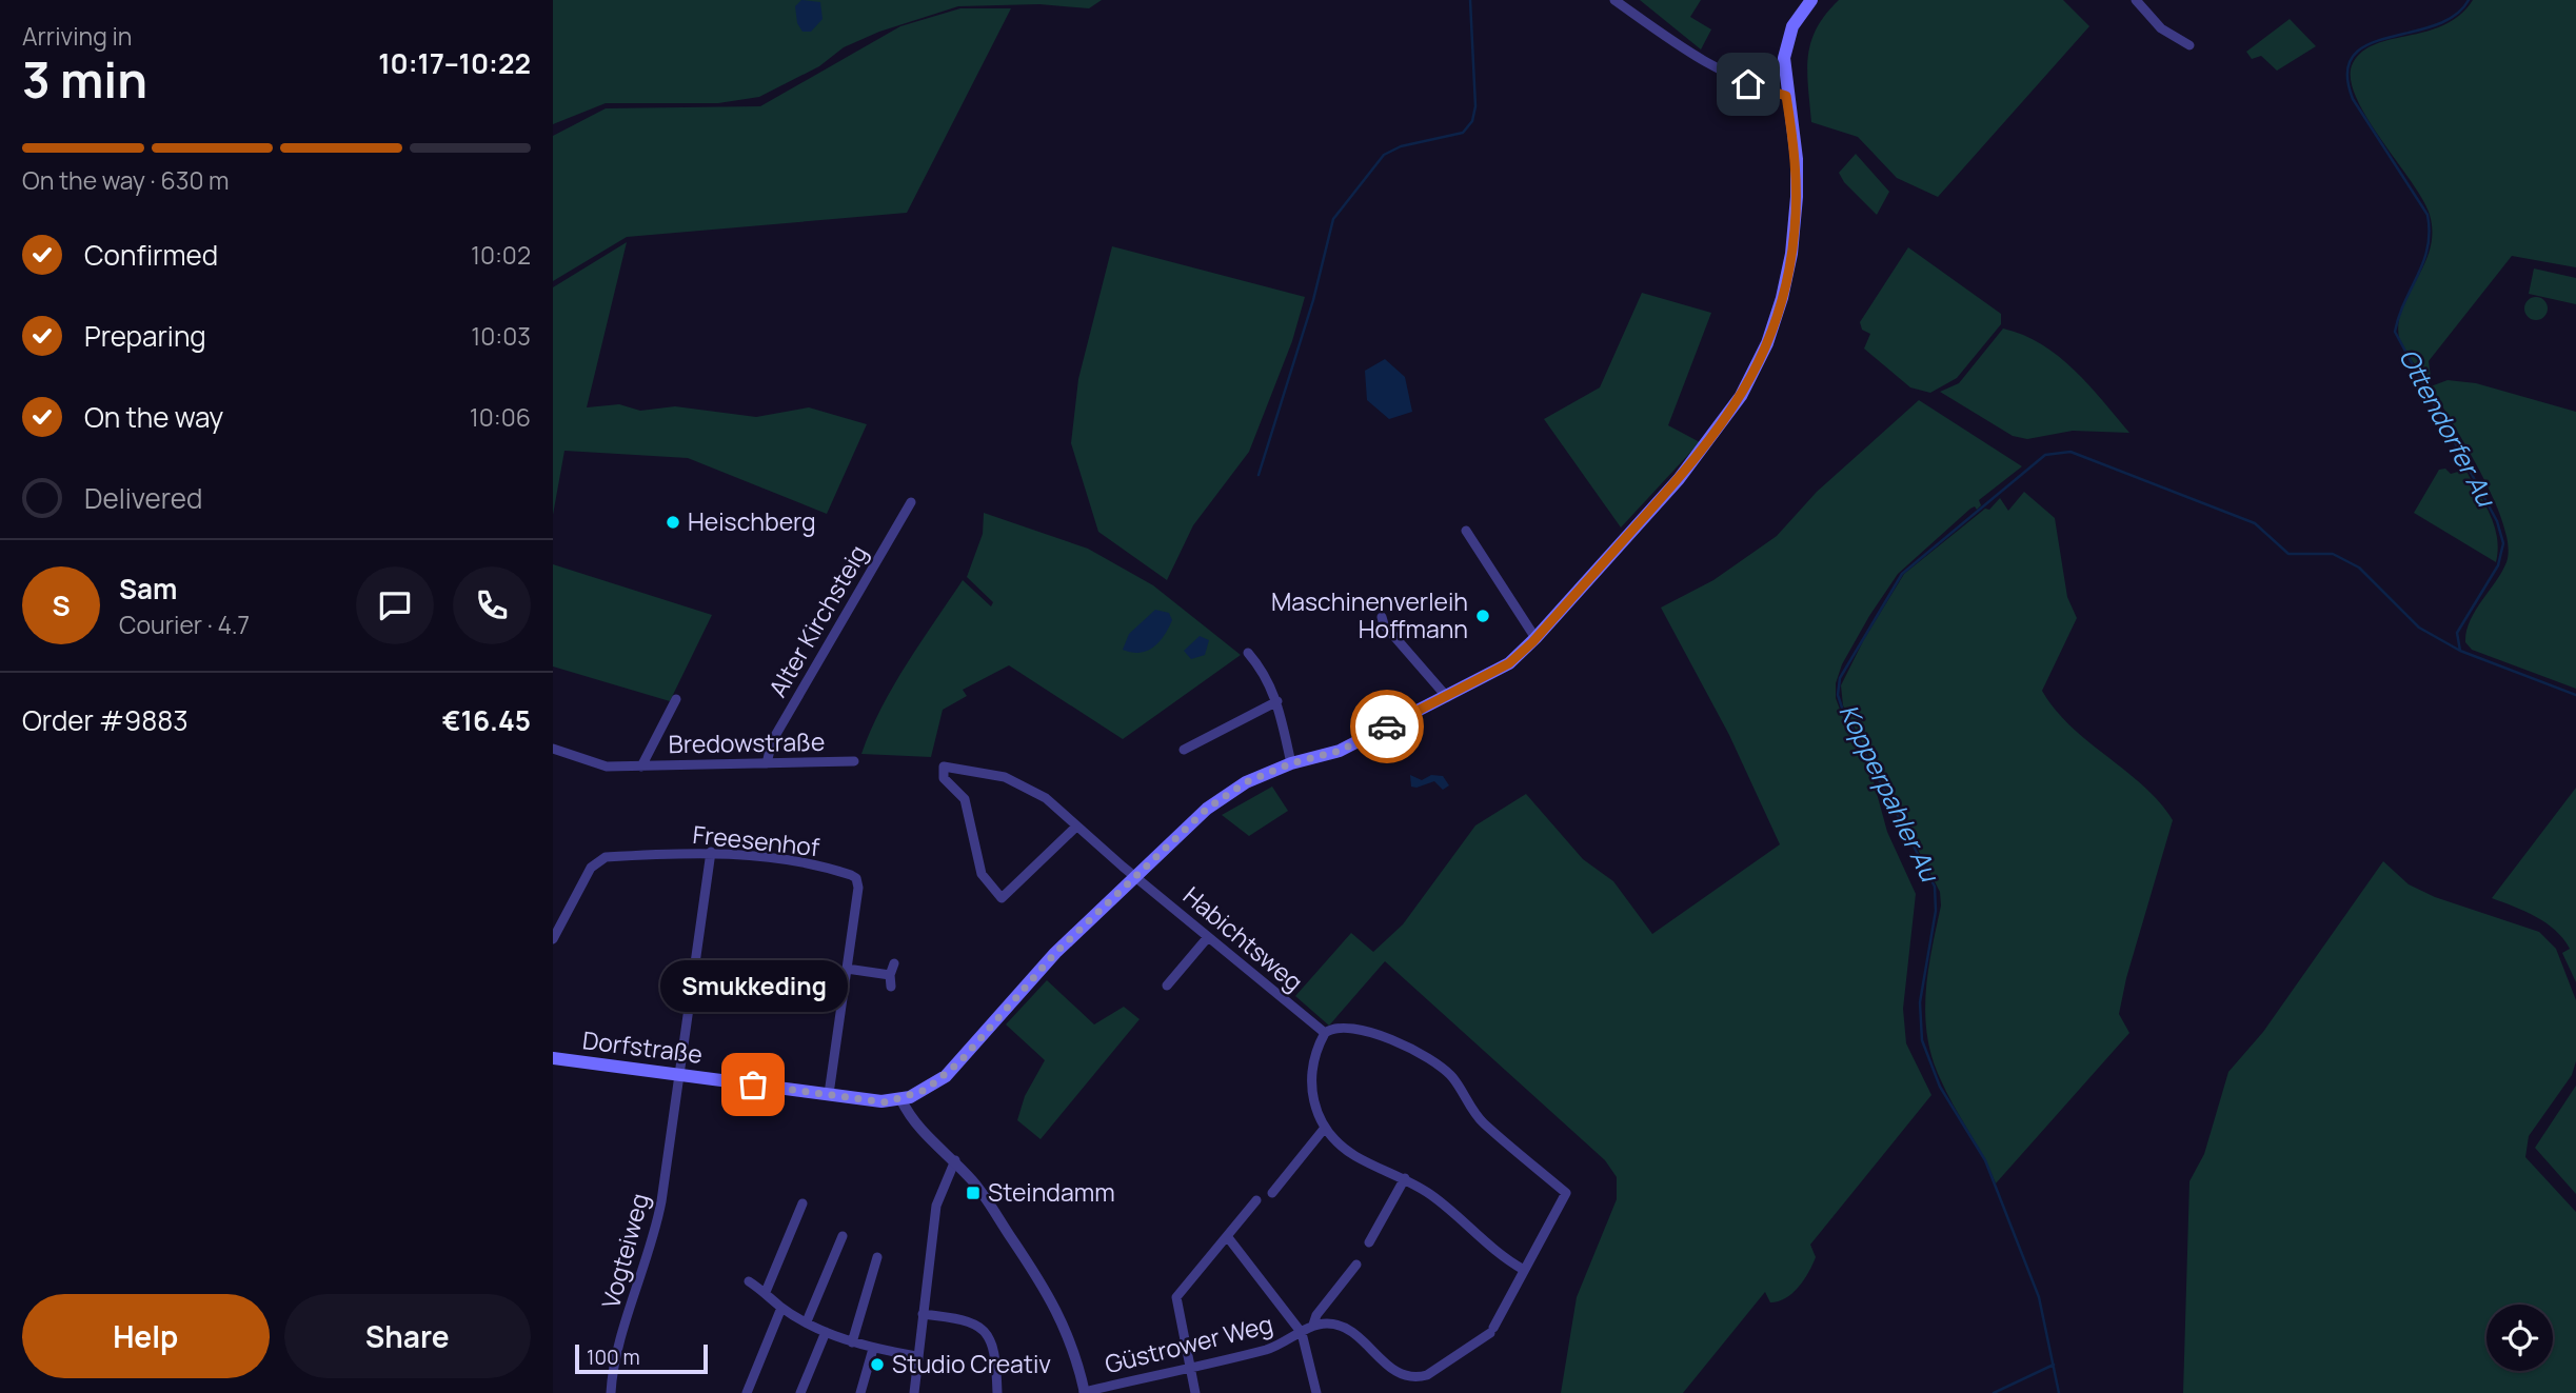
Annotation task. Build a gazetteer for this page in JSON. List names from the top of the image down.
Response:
{
  "streets": {
    "main road": ["Dorfstraße"],
    "street": [
      "Alter Kirchsteig",
      "Bredowstraße",
      "Freesenhof",
      "Habichtsweg",
      "Vogteiweg",
      "Güstrower Weg"
    ]
  },
  "crossings": [
    ["Alter Kirchsteig", "Bredowstraße"],
    ["Freesenhof", "Vogteiweg"],
    ["Dorfstraße", "Vogteiweg"]
  ],
  "water": ["Ottendorfer Au", "Kopperpahler Au"],
  "places": {
    "other": [
      "Heischberg",
      "Maschinenverleih Hoffmann",
      "Smukkeding",
      "Studio Creativ"
    ],
    "transit": ["Steindamm"]
  },
  "scale_bar": "100 m",
  "page": {
    "heading": ["3 min", "Arriving in", "10:17–10:22"],
    "panel": [
      "Sam",
      "Courier · 4.7",
      "Order #9883",
      "€16.45"
    ],
    "bar": "On the way · 630 m",
    "list": [
      ["Confirmed", "10:02"],
      ["Preparing", "10:03"],
      ["On the way", "10:06"],
      "Delivered"
    ],
    "round": "S",
    "bubble": "Smukkeding",
    "buttons": ["Help", "Share"],
    "scale": "100 m"
  }
}
